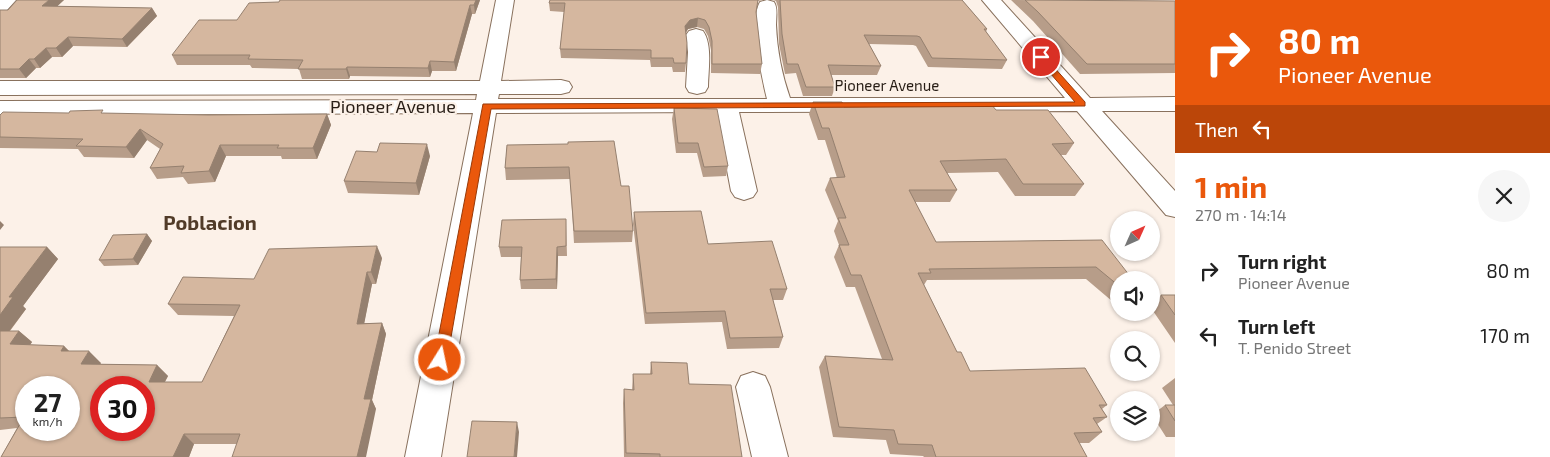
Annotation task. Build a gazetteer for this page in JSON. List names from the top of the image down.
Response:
{
  "streets": {
    "street": ["Pioneer Avenue"]
  },
  "districts": ["Poblacion"],
  "north": "top right",
  "page": {
    "turn": ["80 m", "Pioneer Avenue"],
    "then": "Then",
    "heading": ["1 min", "270 m · 14:14"],
    "list": [
      {
        "name": "Turn right",
        "note": "Pioneer Avenue",
        "value": "80 m"
      },
      {
        "name": "Turn left",
        "note": "T. Penido Street",
        "value": "170 m"
      }
    ],
    "speed": "27 km/h",
    "limit": "30"
  }
}
